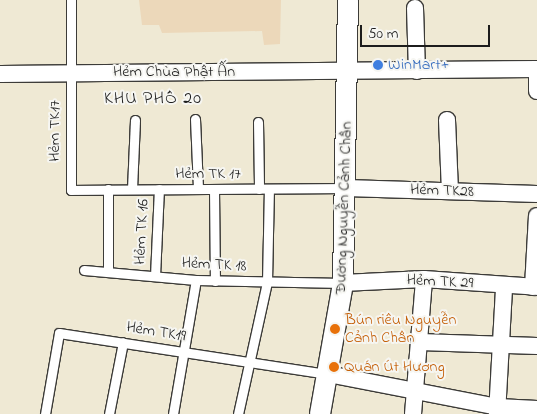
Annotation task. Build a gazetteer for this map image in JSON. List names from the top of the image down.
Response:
{
  "streets": {
    "street": [
      "Hẻm Chùa Phật Ấn",
      "Hẻm TK28",
      "Đường Nguyễn Cảnh Chân",
      "Hẻm TK 29"
    ],
    "lane": [
      "Hẻm TK17",
      "Hẻm TK 17",
      "Hẻm TK 16",
      "Hẻm TK 18",
      "Hẻm TK19"
    ]
  },
  "crossings": [
    ["Hẻm Chùa Phật Ấn", "Hẻm TK17"],
    ["Hẻm Chùa Phật Ấn", "Đường Nguyễn Cảnh Chân"],
    ["Hẻm TK17", "Hẻm TK 17"],
    ["Hẻm TK 17", "Hẻm TK28"],
    ["Hẻm TK 17", "Đường Nguyễn Cảnh Chân"],
    ["Hẻm TK 17", "Hẻm TK 16"],
    ["Hẻm TK28", "Đường Nguyễn Cảnh Chân"],
    ["Đường Nguyễn Cảnh Chân", "Hẻm TK 18"],
    ["Đường Nguyễn Cảnh Chân", "Hẻm TK 29"],
    ["Đường Nguyễn Cảnh Chân", "Hẻm TK19"],
    ["Hẻm TK 16", "Hẻm TK 18"],
    ["Hẻm TK 18", "Hẻm TK 29"]
  ],
  "districts": ["KHU PHỐ 20"],
  "places": ["WinMart+", "Bún riêu Nguyễn Cảnh Chân", "Quán Út Hương"],
  "scale_bar": "50 m"
}
